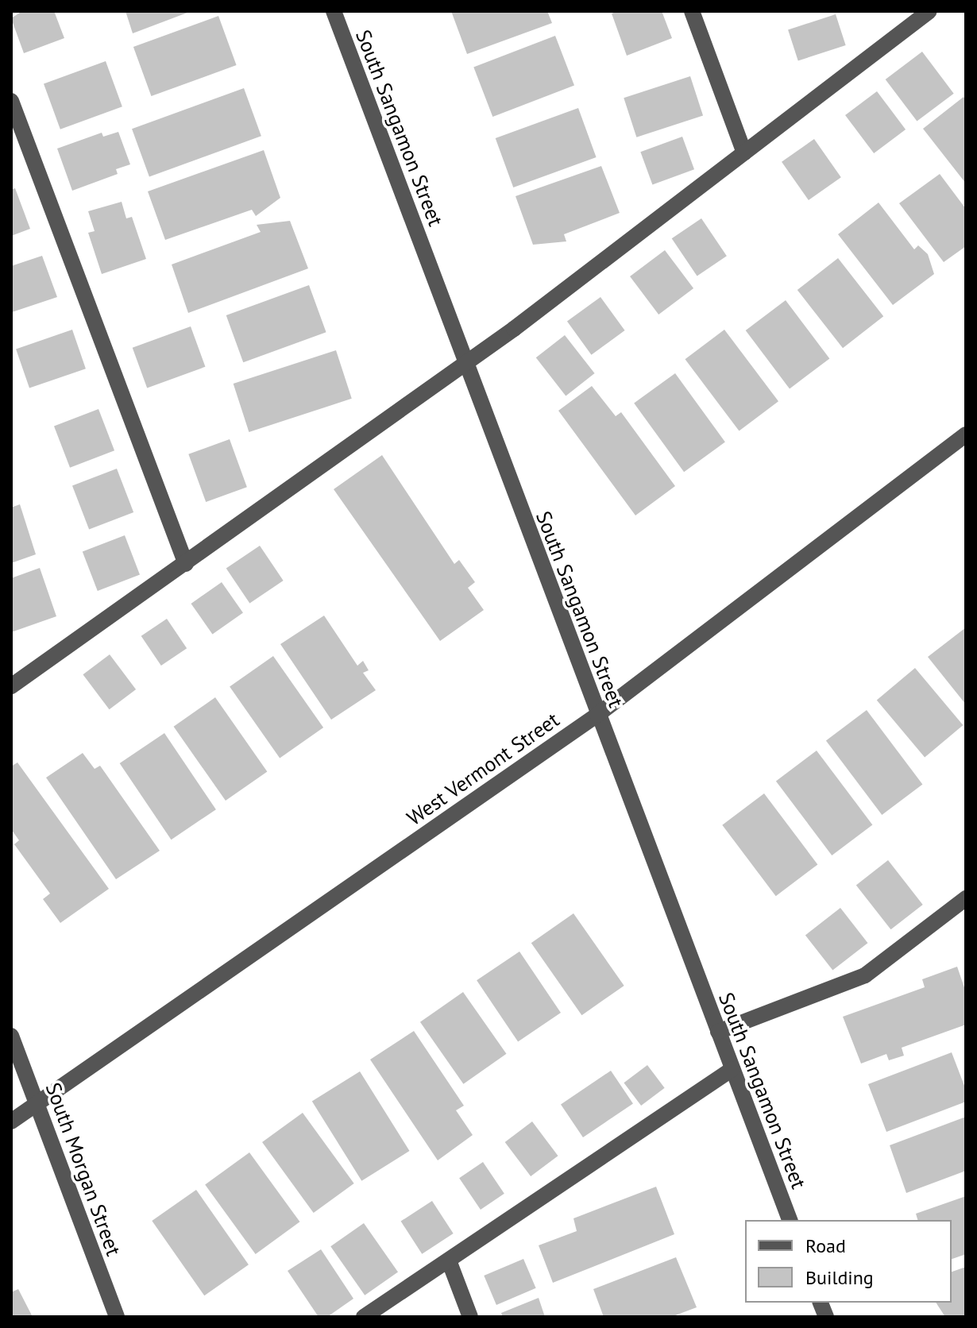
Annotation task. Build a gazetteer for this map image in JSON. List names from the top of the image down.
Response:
{
  "streets": {
    "street": ["South Sangamon Street", "West Vermont Street", "South Morgan Street"]
  },
  "crossings": [
    ["South Sangamon Street", "West Vermont Street"],
    ["West Vermont Street", "South Morgan Street"]
  ],
  "legend": ["Road", "Building"]
}
